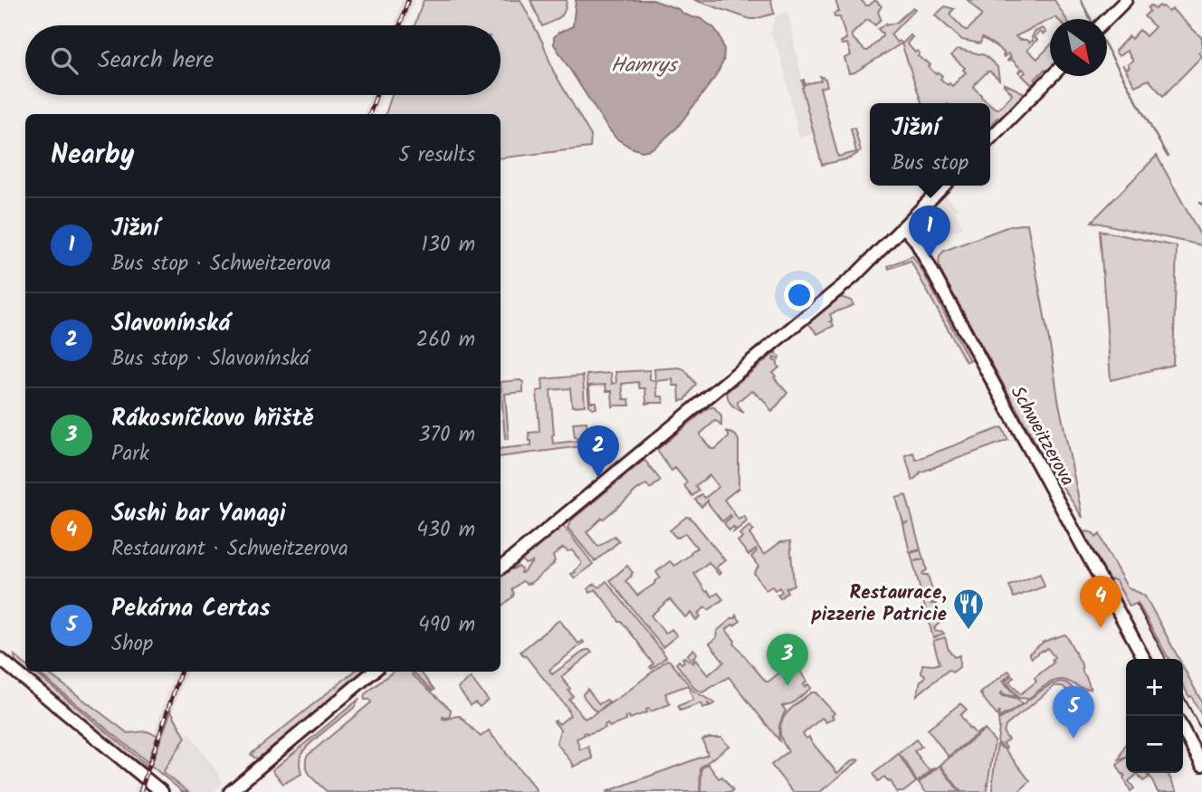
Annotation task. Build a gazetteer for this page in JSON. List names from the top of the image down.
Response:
{
  "streets": {
    "main road": ["Schweitzerova"]
  },
  "water": ["Hamrys"],
  "places": {
    "restaurant": ["Restaurace, pizzerie Patricie"]
  },
  "north": "bottom right",
  "page": {
    "search": "Search here",
    "popup": ["Jižní", "Bus stop"],
    "heading": ["Nearby", "5 results"],
    "list": [
      {
        "mark": "1",
        "name": "Jižní",
        "note": "Bus stop · Schweitzerova",
        "value": "130 m"
      },
      {
        "mark": "2",
        "name": "Slavonínská",
        "note": "Bus stop · Slavonínská",
        "value": "260 m"
      },
      {
        "mark": "3",
        "name": "Rákosníčkovo hřiště",
        "note": "Park",
        "value": "370 m"
      },
      {
        "mark": "4",
        "name": "Sushi bar Yanagi",
        "note": "Restaurant · Schweitzerova",
        "value": "430 m"
      },
      {
        "mark": "5",
        "name": "Pekárna Certas",
        "note": "Shop",
        "value": "490 m"
      }
    ],
    "pins": [
      "1",
      "2",
      "4",
      "3",
      "5"
    ],
    "map_buttons": ["+", "−"]
  }
}
